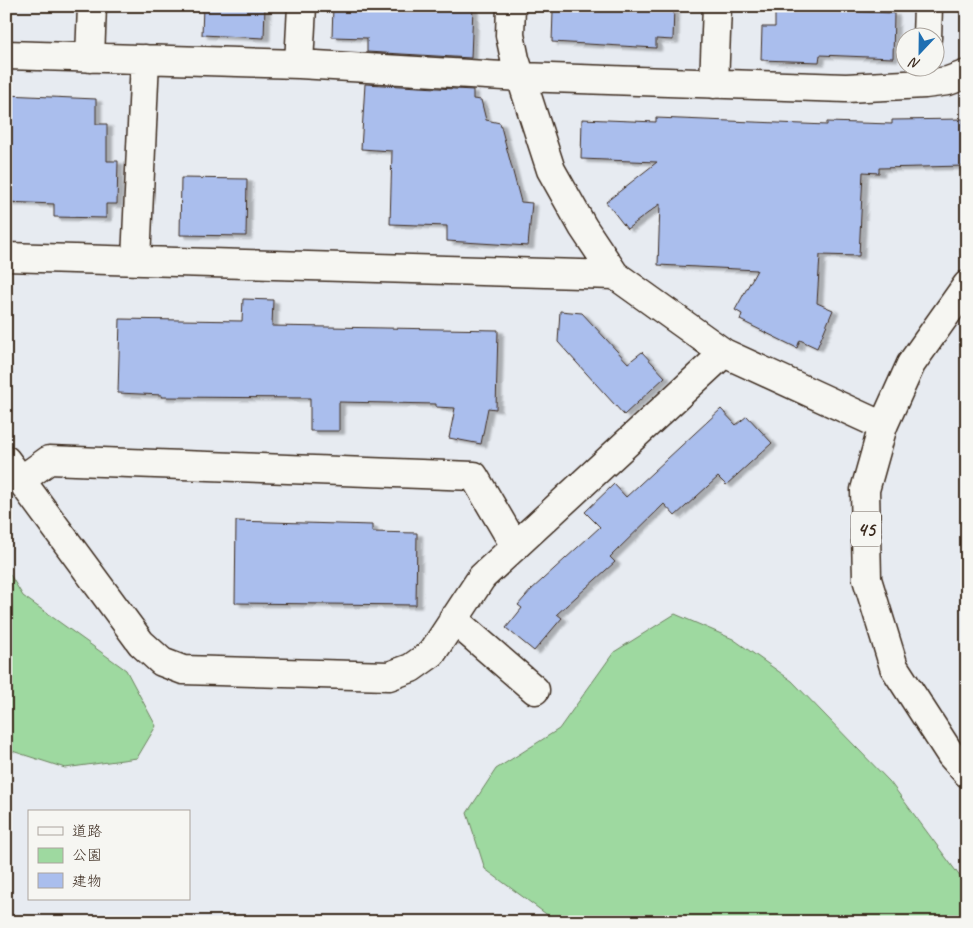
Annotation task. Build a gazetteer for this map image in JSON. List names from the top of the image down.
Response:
{
  "streets": {
    "street": ["45"]
  },
  "legend": ["道路", "公園", "建物"],
  "north": "bottom"
}
